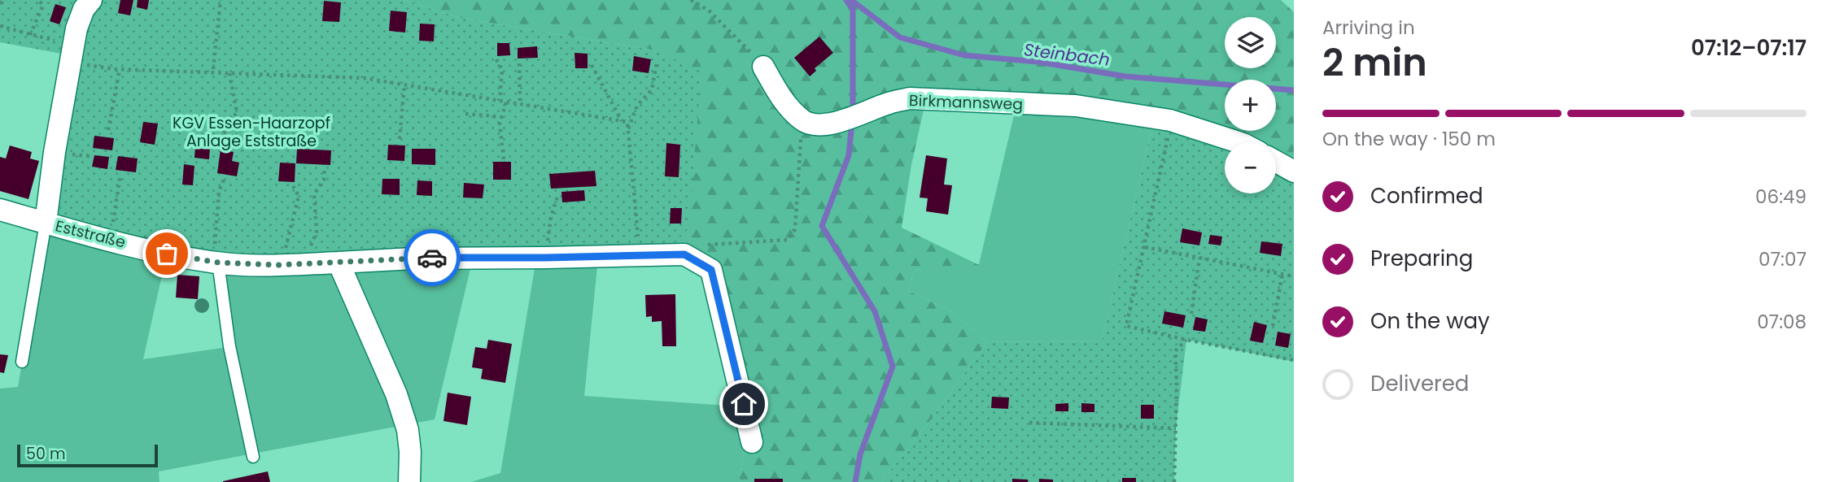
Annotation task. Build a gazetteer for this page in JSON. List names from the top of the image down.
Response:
{
  "streets": {
    "street": ["Birkmannsweg", "Eststraße"]
  },
  "water": ["Steinbach"],
  "parks": ["KGV Essen-Haarzopf Anlage Eststraße"],
  "scale_bar": "50 m",
  "page": {
    "heading": ["2 min", "Arriving in", "07:12–07:17"],
    "map_buttons": ["+", "−"],
    "bar": "On the way · 150 m",
    "list": [
      ["Confirmed", "06:49"],
      ["Preparing", "07:07"],
      ["On the way", "07:08"],
      "Delivered"
    ],
    "scale": "50 m"
  }
}
